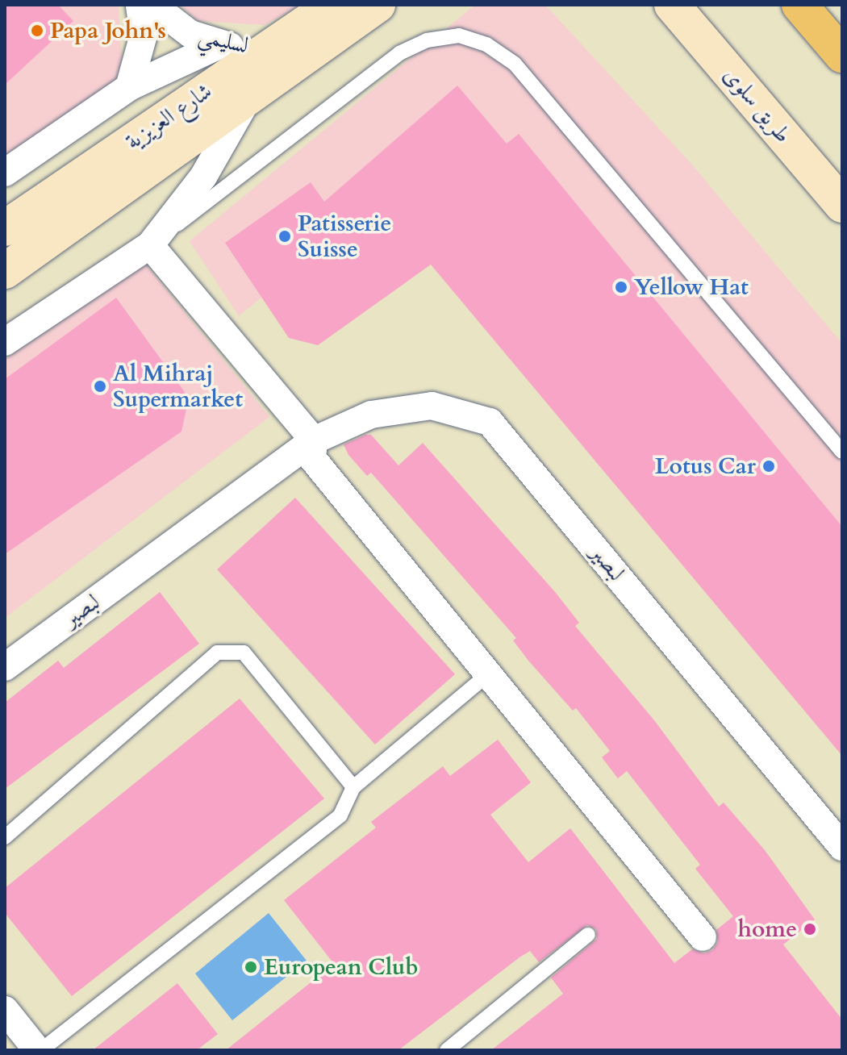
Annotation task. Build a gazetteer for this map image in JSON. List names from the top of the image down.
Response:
{
  "streets": {
    "main road": ["طريق سلوى", "شارع العزيزية"],
    "street": ["لسليمي", "لبصير"]
  },
  "crossings": [
    ["لسليمي", "شارع العزيزية"]
  ],
  "places": [
    "Papa John's",
    "Patisserie Suisse",
    "Yellow Hat",
    "Al Mihraj Supermarket",
    "Lotus Car",
    "home",
    "European Club"
  ]
}
